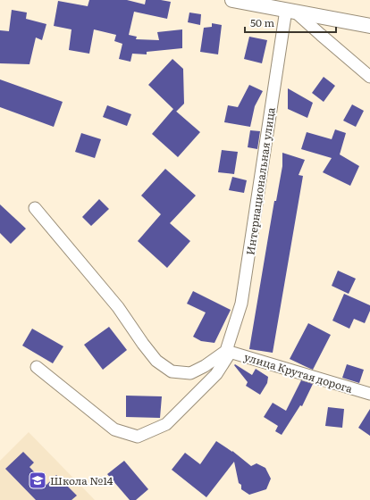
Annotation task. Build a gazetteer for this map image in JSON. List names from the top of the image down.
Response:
{
  "streets": {
    "street": ["Интернациональная улица", "улица Крутая дорога"]
  },
  "crossings": [
    ["Интернациональная улица", "улица Крутая дорога"]
  ],
  "places": {
    "school or university": ["Школа №14"]
  },
  "scale_bar": "50 m"
}
